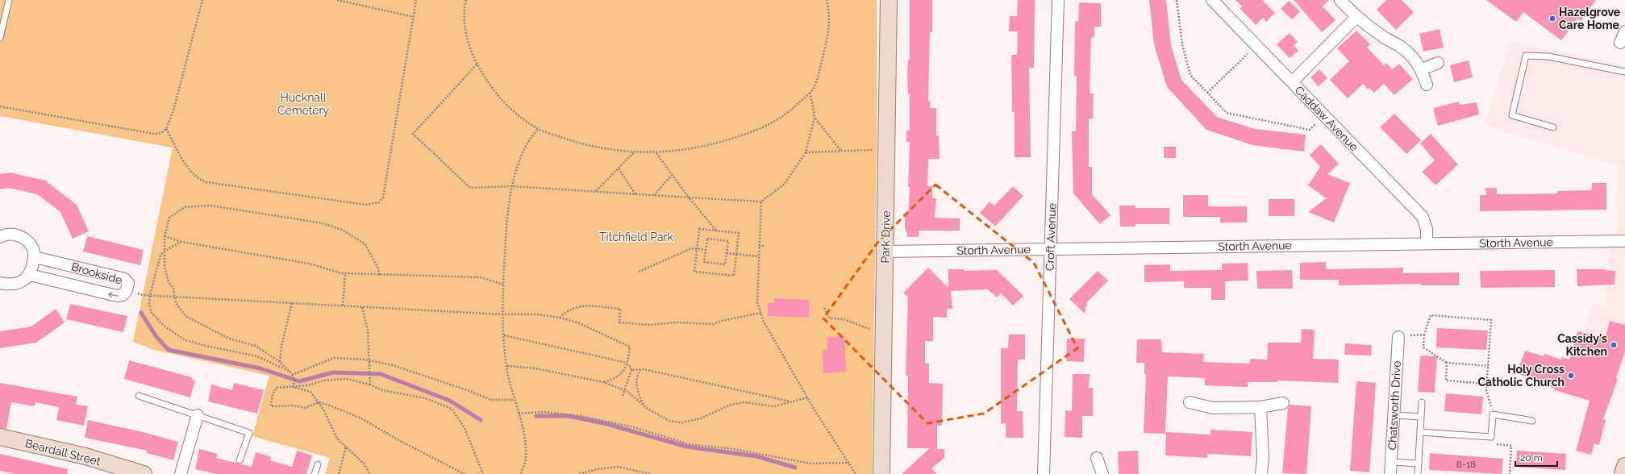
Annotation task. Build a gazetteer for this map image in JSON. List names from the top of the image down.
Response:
{
  "streets": {
    "street": [
      "Caddaw Avenue",
      "Park Drive",
      "Croft Avenue",
      "Storth Avenue",
      "Brookside",
      "Chatsworth Drive",
      "Beardall Street"
    ]
  },
  "crossings": [
    ["Caddaw Avenue", "Storth Avenue"],
    ["Park Drive", "Storth Avenue"],
    ["Croft Avenue", "Storth Avenue"]
  ],
  "parks": ["Hucknall Cemetery", "Titchfield Park"],
  "places": ["Hazelgrove Care Home", "Cassidy's Kitchen", "Holy Cross Catholic Church"],
  "house_numbers": ["8-18"],
  "scale_bar": "20 m"
}
